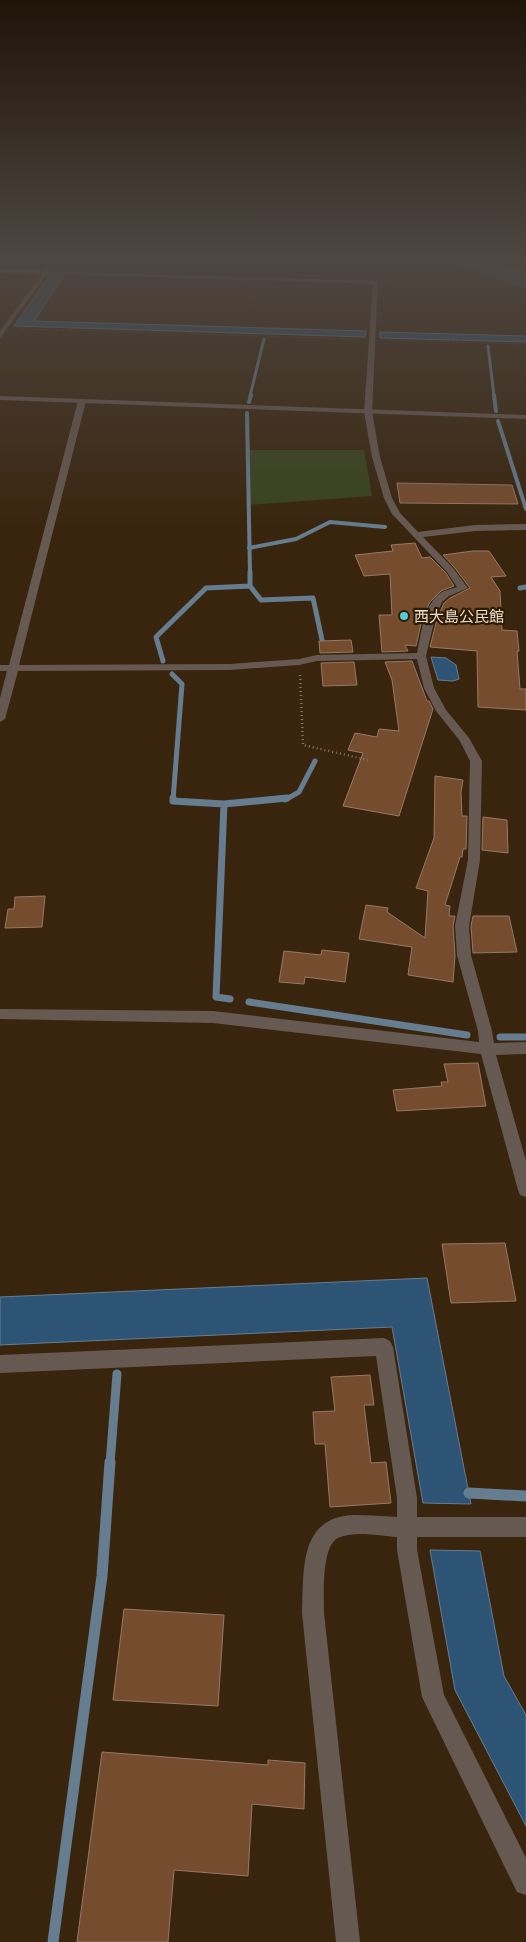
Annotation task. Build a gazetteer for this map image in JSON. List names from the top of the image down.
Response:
{
  "places": ["西大島公民館"]
}
